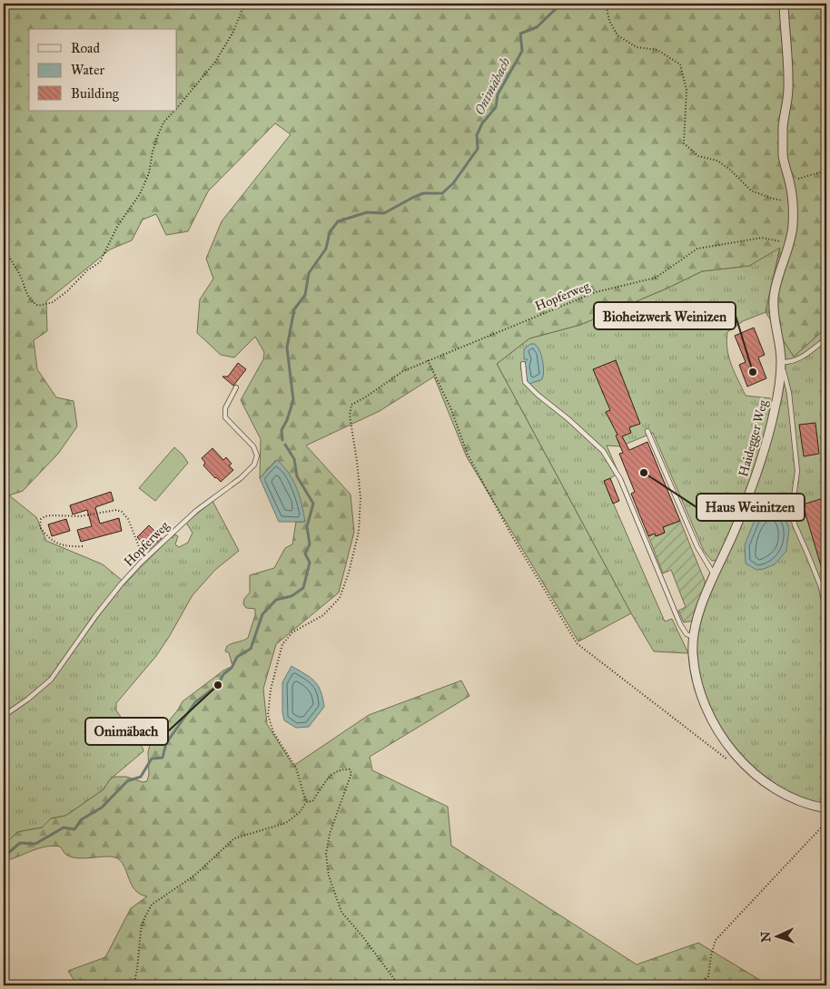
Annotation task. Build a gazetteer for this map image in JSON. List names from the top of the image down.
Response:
{
  "streets": {
    "street": ["Haidegger Weg"],
    "lane": ["Hopferweg"]
  },
  "crossings": [
    ["Hopferweg", "Haidegger Weg"]
  ],
  "water": ["Onimäbach"],
  "places": ["Bioheizwerk Weinizen", "Haus Weinitzen", "Onimäbach"],
  "legend": ["Road", "Water", "Building"],
  "north": "left"
}
